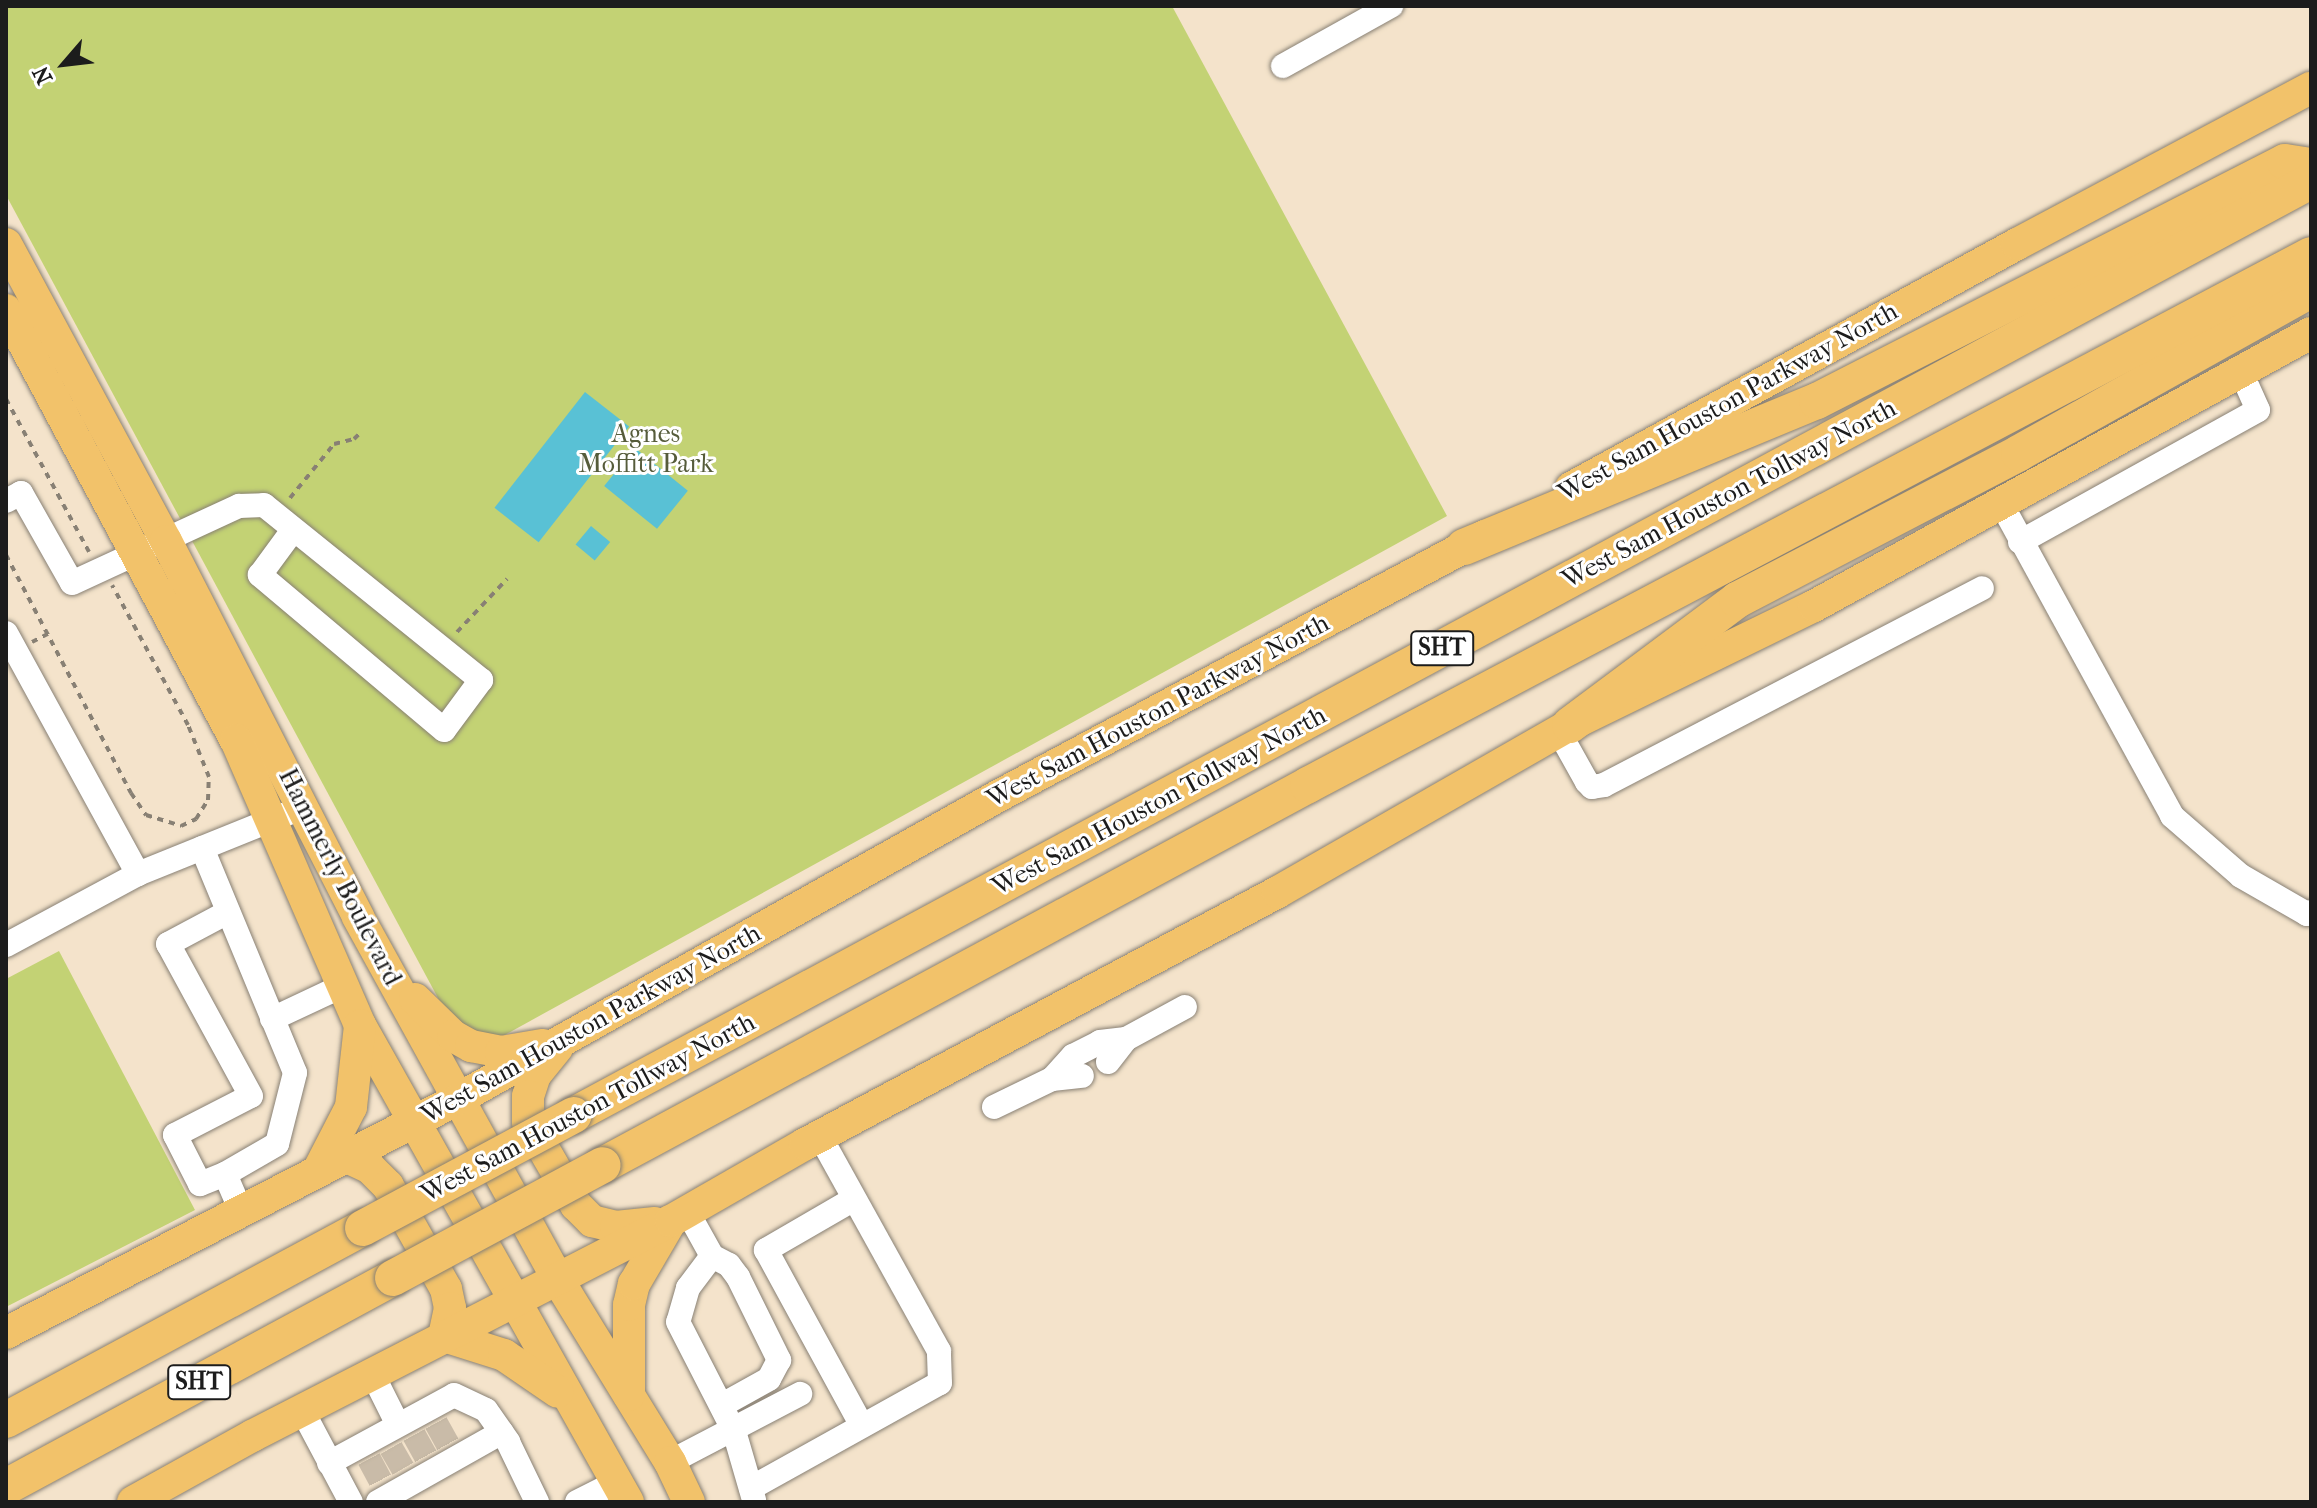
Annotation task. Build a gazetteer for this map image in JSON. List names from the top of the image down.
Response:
{
  "streets": {
    "highway": ["West Sam Houston Tollway North", "SHT"],
    "main road": ["West Sam Houston Parkway North", "Hammerly Boulevard"]
  },
  "crossings": [
    ["West Sam Houston Parkway North", "Hammerly Boulevard"]
  ],
  "parks": ["Agnes Moffitt Park"],
  "north": "bottom left"
}
